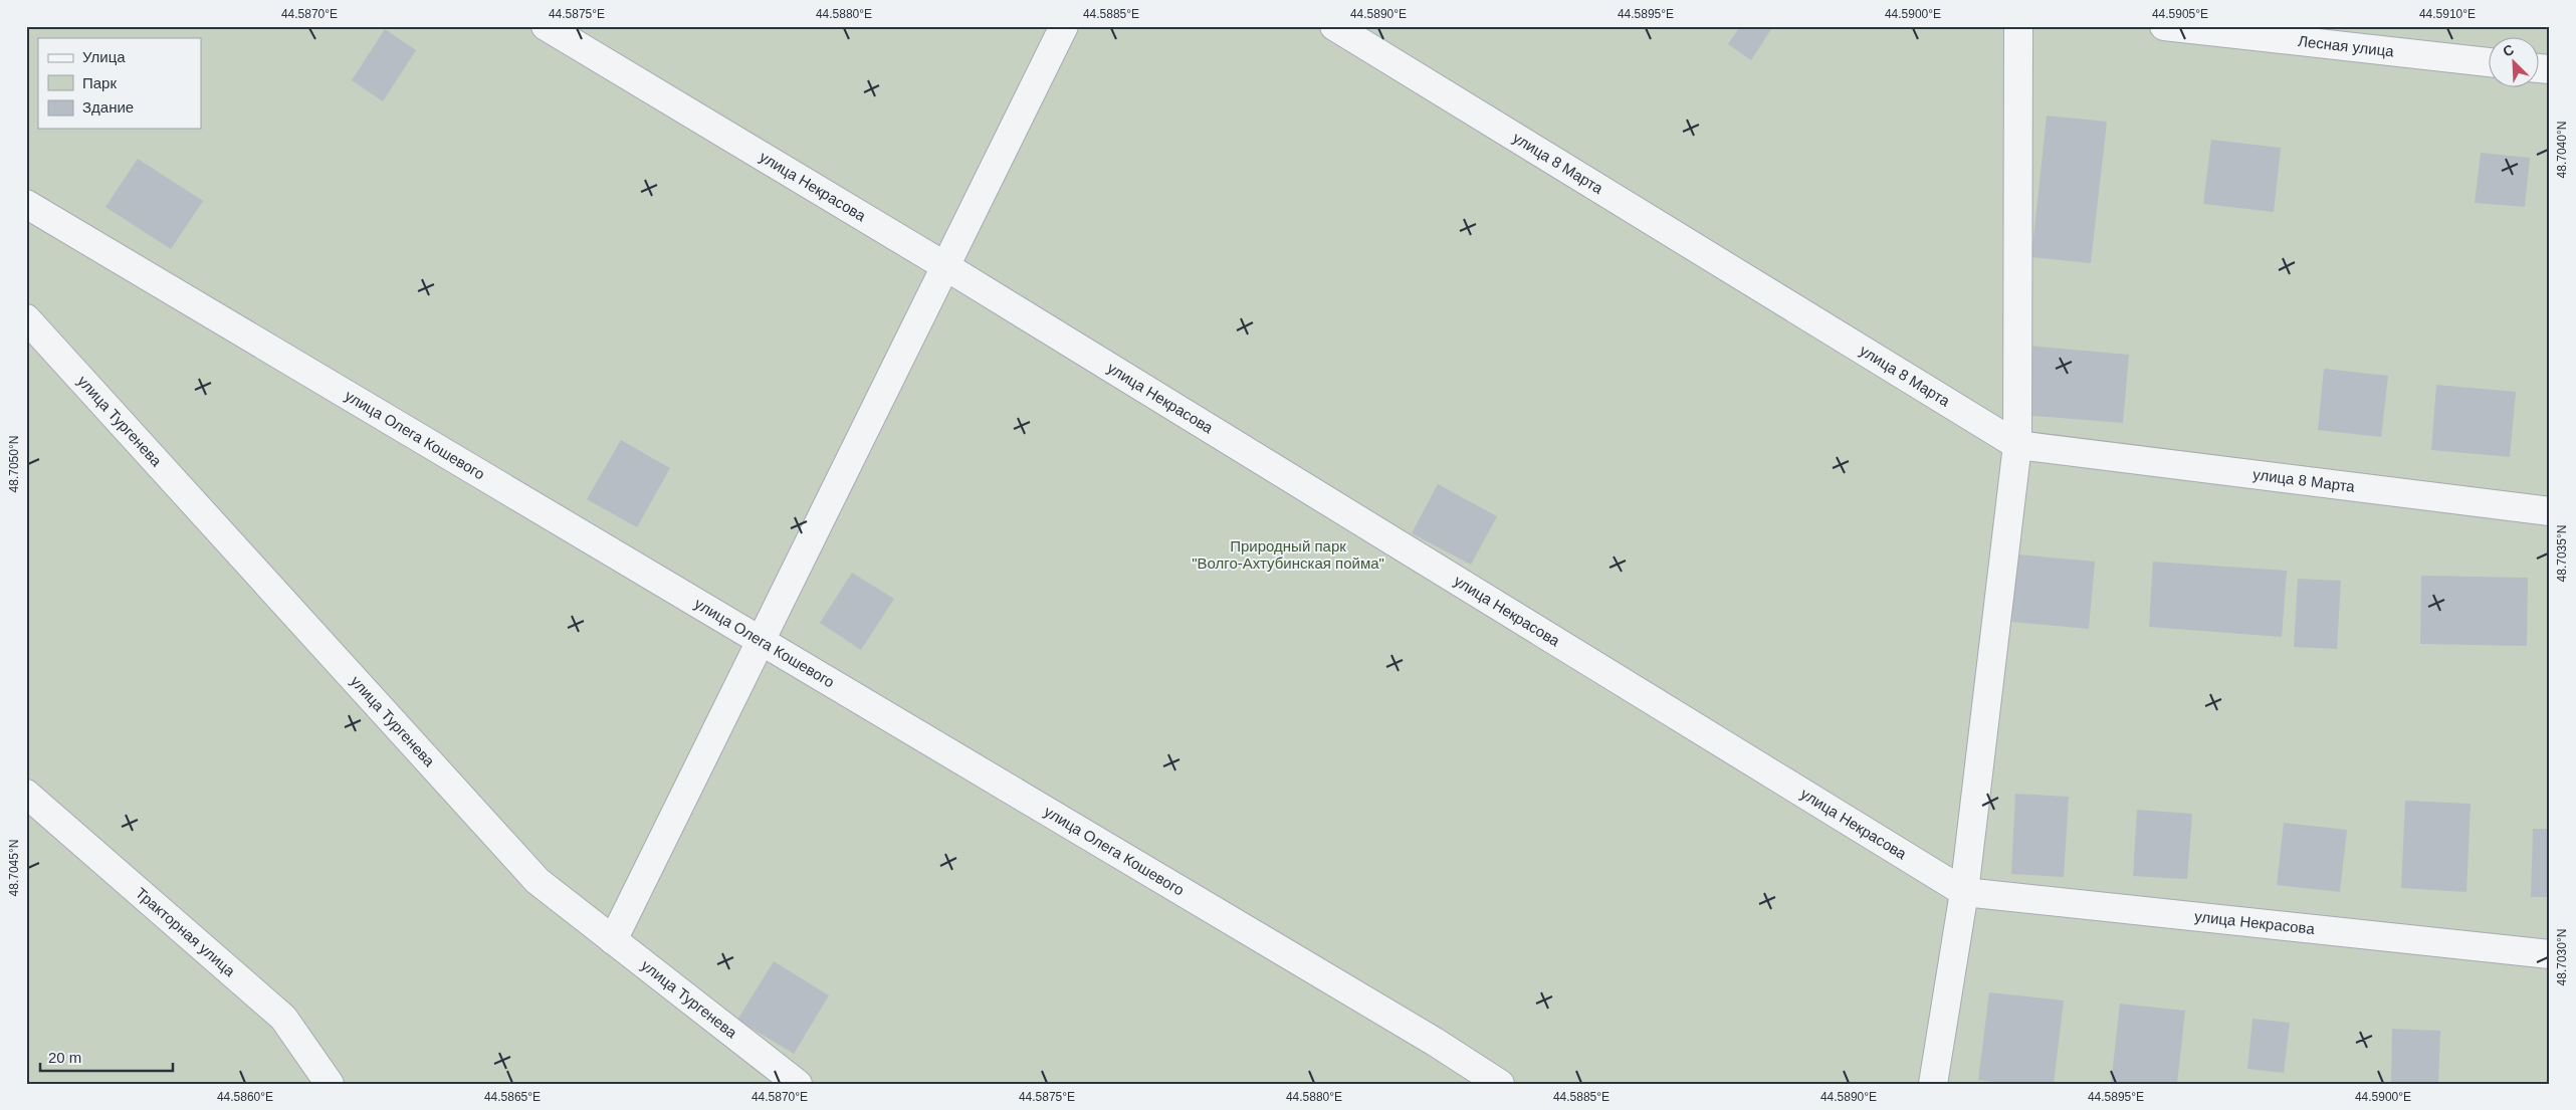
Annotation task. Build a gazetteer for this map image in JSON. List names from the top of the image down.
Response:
{
  "streets": {
    "street": [
      "Лесная улица",
      "улица 8 Марта",
      "улица Некрасова",
      "улица Тургенева",
      "улица Олега Кошевого",
      "Тракторная улица"
    ]
  },
  "parks": ["Природный парк \"Волго-Ахтубинская пойма\""],
  "legend": ["Улица", "Парк", "Здание"],
  "scale_bar": "20 m",
  "north": "top left",
  "coordinates": [
    "44.5870°E",
    "44.5875°E",
    "44.5880°E",
    "44.5885°E",
    "44.5890°E",
    "44.5895°E",
    "44.5900°E",
    "44.5905°E",
    "44.5910°E",
    "48.7040°N",
    "48.7050°N",
    "48.7035°N",
    "48.7045°N",
    "48.7030°N",
    "44.5860°E",
    "44.5865°E"
  ]
}
